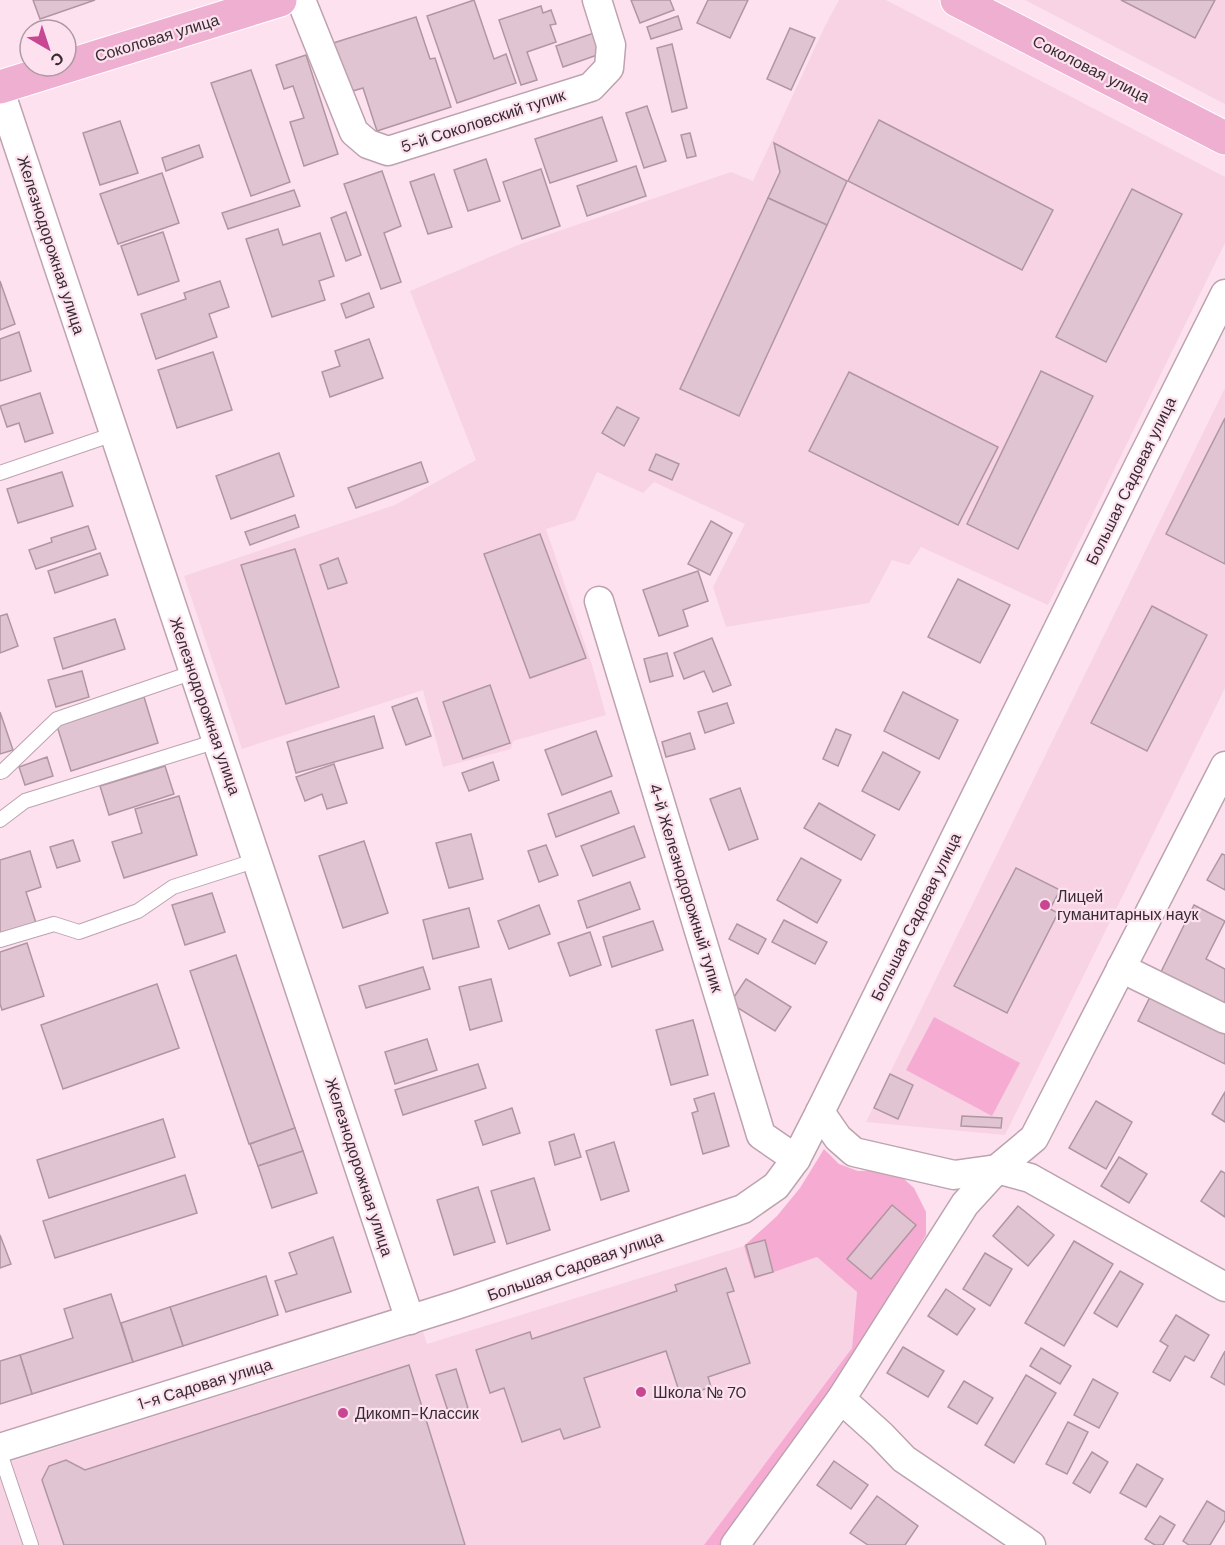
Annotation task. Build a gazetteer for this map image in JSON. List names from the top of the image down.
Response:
{
  "streets": {
    "main road": ["Соколовая улица"],
    "street": [
      "5-й Соколовский тупик",
      "Железнодорожная улица",
      "Большая Садовая улица",
      "4-й Железнодорожный тупик",
      "1-я Садовая улица"
    ]
  },
  "crossings": [
    ["Соколовая улица", "Железнодорожная улица"],
    ["Железнодорожная улица", "Большая Садовая улица"],
    ["Железнодорожная улица", "1-я Садовая улица"],
    ["Большая Садовая улица", "4-й Железнодорожный тупик"],
    ["Большая Садовая улица", "1-я Садовая улица"]
  ],
  "places": ["Лицей гуманитарных наук", "Школа № 70", "Дикомп-Классик"],
  "north": "bottom right"
}
